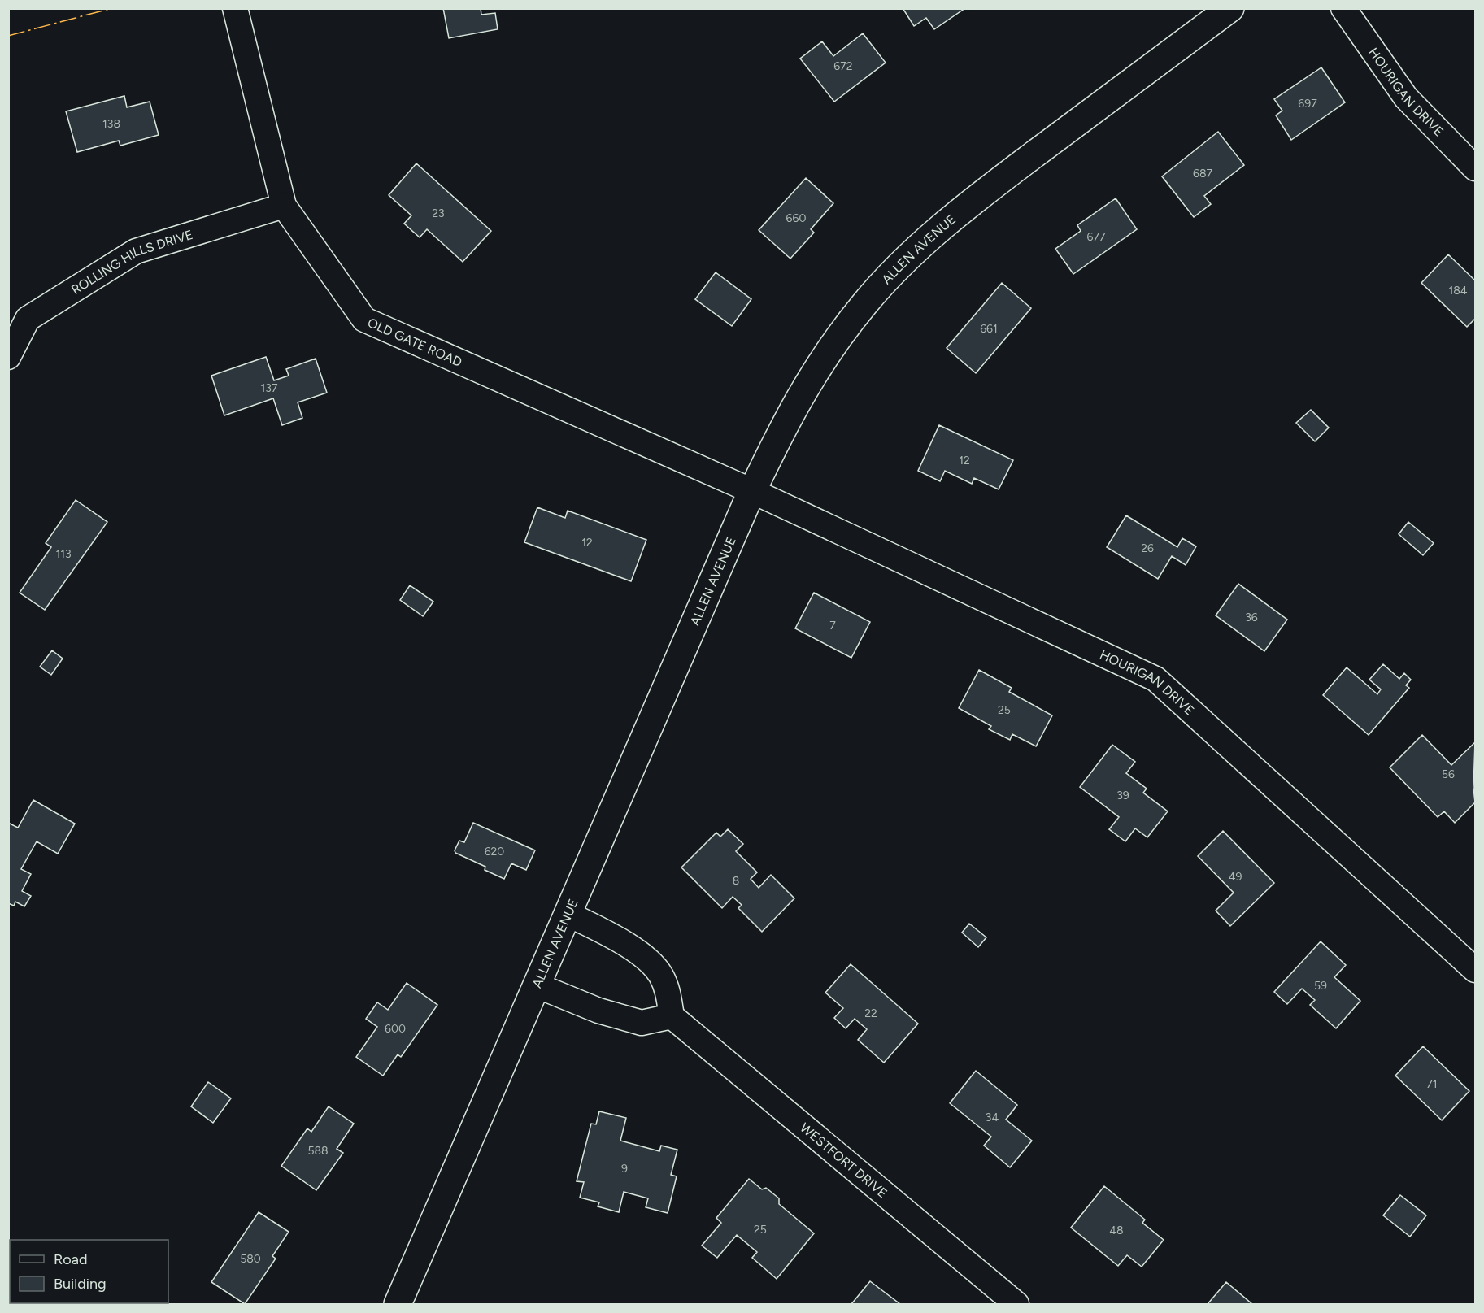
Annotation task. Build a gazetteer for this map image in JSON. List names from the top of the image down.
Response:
{
  "streets": {
    "street": [
      "HOURIGAN DRIVE",
      "ALLEN AVENUE",
      "ROLLING HILLS DRIVE",
      "OLD GATE ROAD",
      "WESTFORT DRIVE"
    ]
  },
  "crossings": [
    ["HOURIGAN DRIVE", "ALLEN AVENUE"],
    ["HOURIGAN DRIVE", "OLD GATE ROAD"],
    ["ALLEN AVENUE", "OLD GATE ROAD"],
    ["ROLLING HILLS DRIVE", "OLD GATE ROAD"]
  ],
  "house_numbers": [
    "672",
    "697",
    "138",
    "687",
    "23",
    "660",
    "677",
    "184",
    "661",
    "137",
    "12",
    "12",
    "26",
    "113",
    "36",
    "7",
    "25",
    "56",
    "39",
    "620",
    "49",
    "8",
    "59",
    "22",
    "600",
    "71",
    "34",
    "588",
    "9",
    "25",
    "48",
    "580"
  ],
  "legend": ["Road", "Building"]
}
